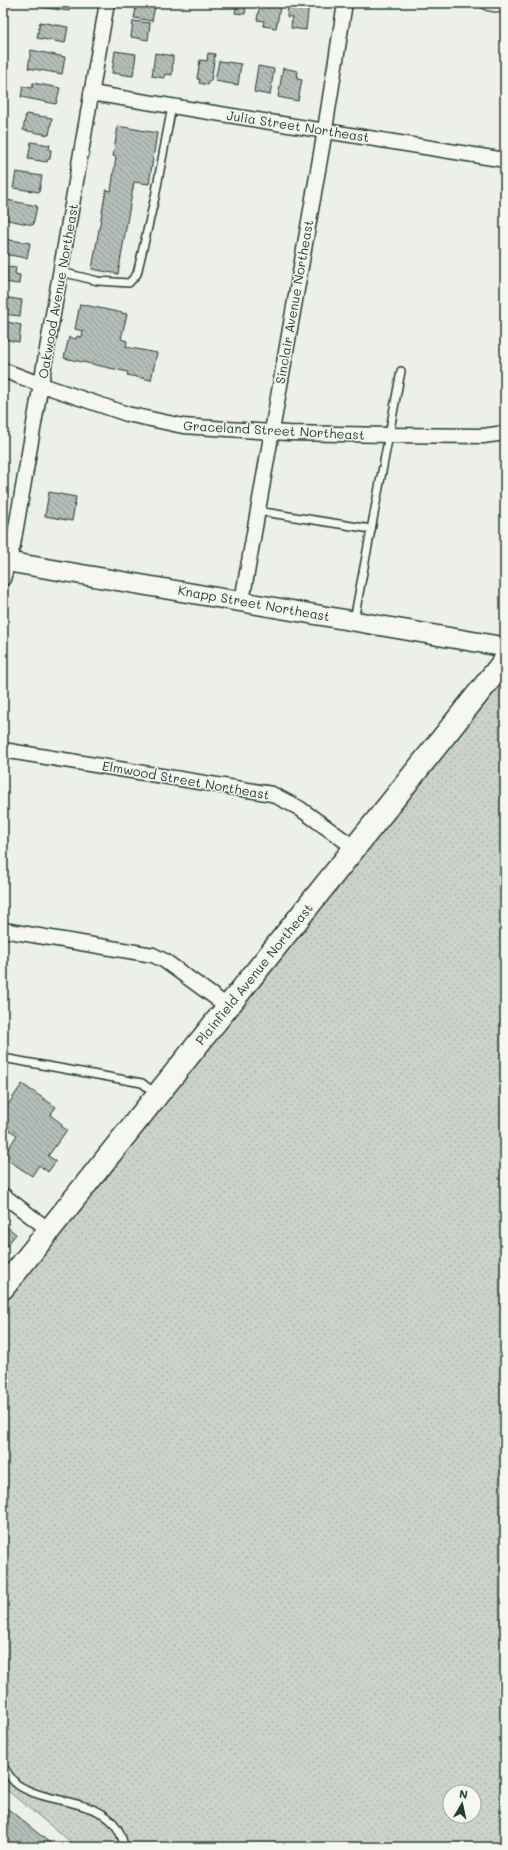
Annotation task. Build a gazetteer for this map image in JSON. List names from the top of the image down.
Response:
{
  "streets": {
    "main road": ["Plainfield Avenue Northeast"],
    "street": [
      "Julia Street Northeast",
      "Oakwood Avenue Northeast",
      "Sinclair Avenue Northeast",
      "Graceland Street Northeast",
      "Knapp Street Northeast",
      "Elmwood Street Northeast"
    ]
  },
  "crossings": [
    ["Julia Street Northeast", "Oakwood Avenue Northeast"],
    ["Julia Street Northeast", "Sinclair Avenue Northeast"],
    ["Oakwood Avenue Northeast", "Graceland Street Northeast"],
    ["Oakwood Avenue Northeast", "Knapp Street Northeast"],
    ["Sinclair Avenue Northeast", "Graceland Street Northeast"],
    ["Sinclair Avenue Northeast", "Knapp Street Northeast"],
    ["Elmwood Street Northeast", "Plainfield Avenue Northeast"]
  ],
  "north": "top"
}
